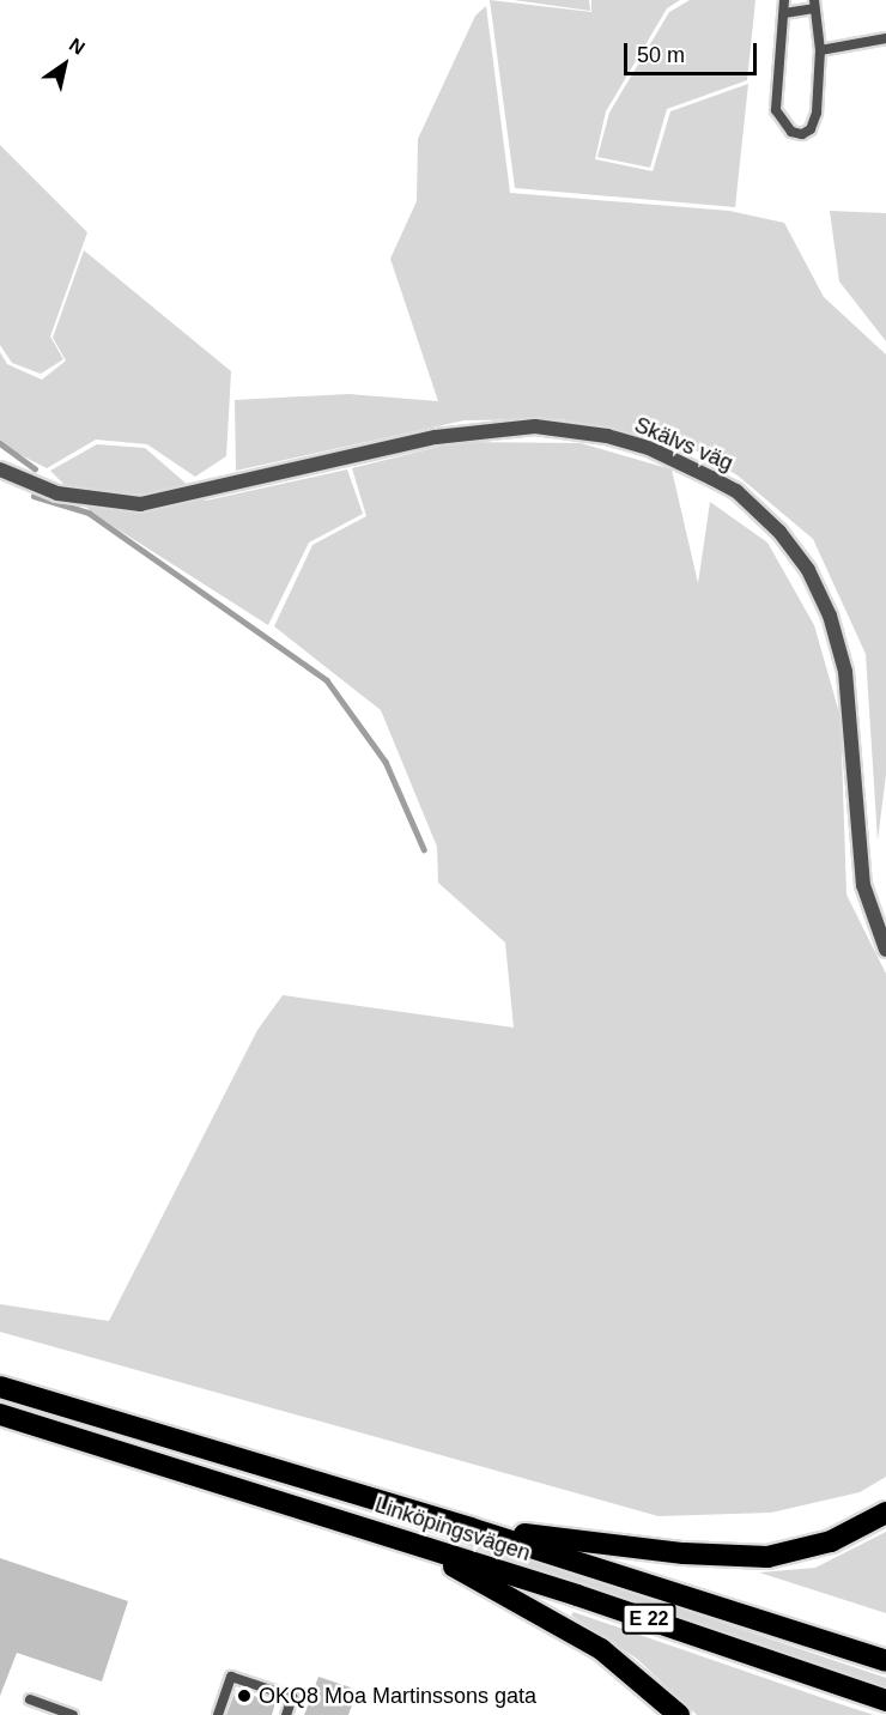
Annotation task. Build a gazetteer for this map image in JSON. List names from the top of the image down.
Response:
{
  "streets": {
    "highway": ["Linköpingsvägen", "E 22"],
    "street": ["Skälvs väg"]
  },
  "places": ["OKQ8 Moa Martinssons gata"],
  "scale_bar": "50 m",
  "north": "top right"
}
